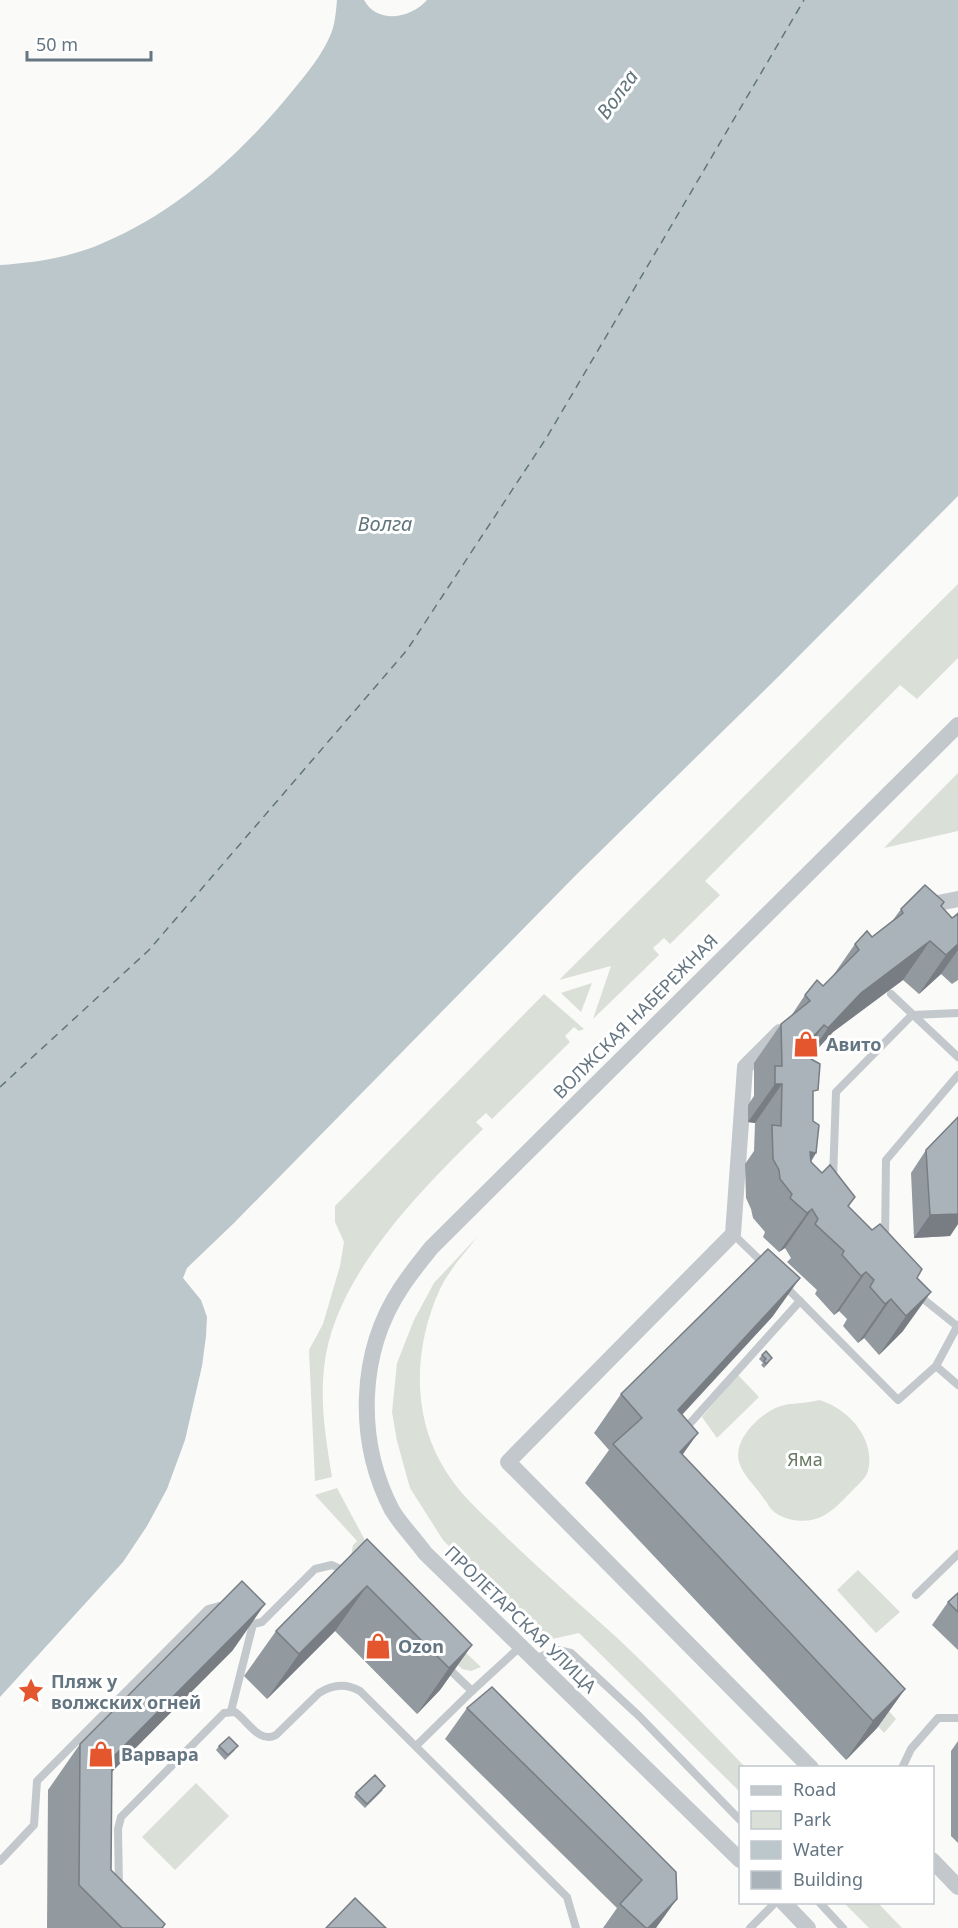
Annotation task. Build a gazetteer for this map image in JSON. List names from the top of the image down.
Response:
{
  "streets": {
    "street": ["ВОЛЖСКАЯ НАБЕРЕЖНАЯ", "ПРОЛЕТАРСКАЯ УЛИЦА"]
  },
  "crossings": [
    ["ВОЛЖСКАЯ НАБЕРЕЖНАЯ", "ПРОЛЕТАРСКАЯ УЛИЦА"]
  ],
  "water": ["Волга"],
  "parks": ["Яма"],
  "places": {
    "shop": ["Авито", "Ozon", "Варвара"],
    "place": ["Пляж у волжских огней"]
  },
  "legend": [
    "Road",
    "Park",
    "Water",
    "Building"
  ],
  "scale_bar": "50 m"
}
